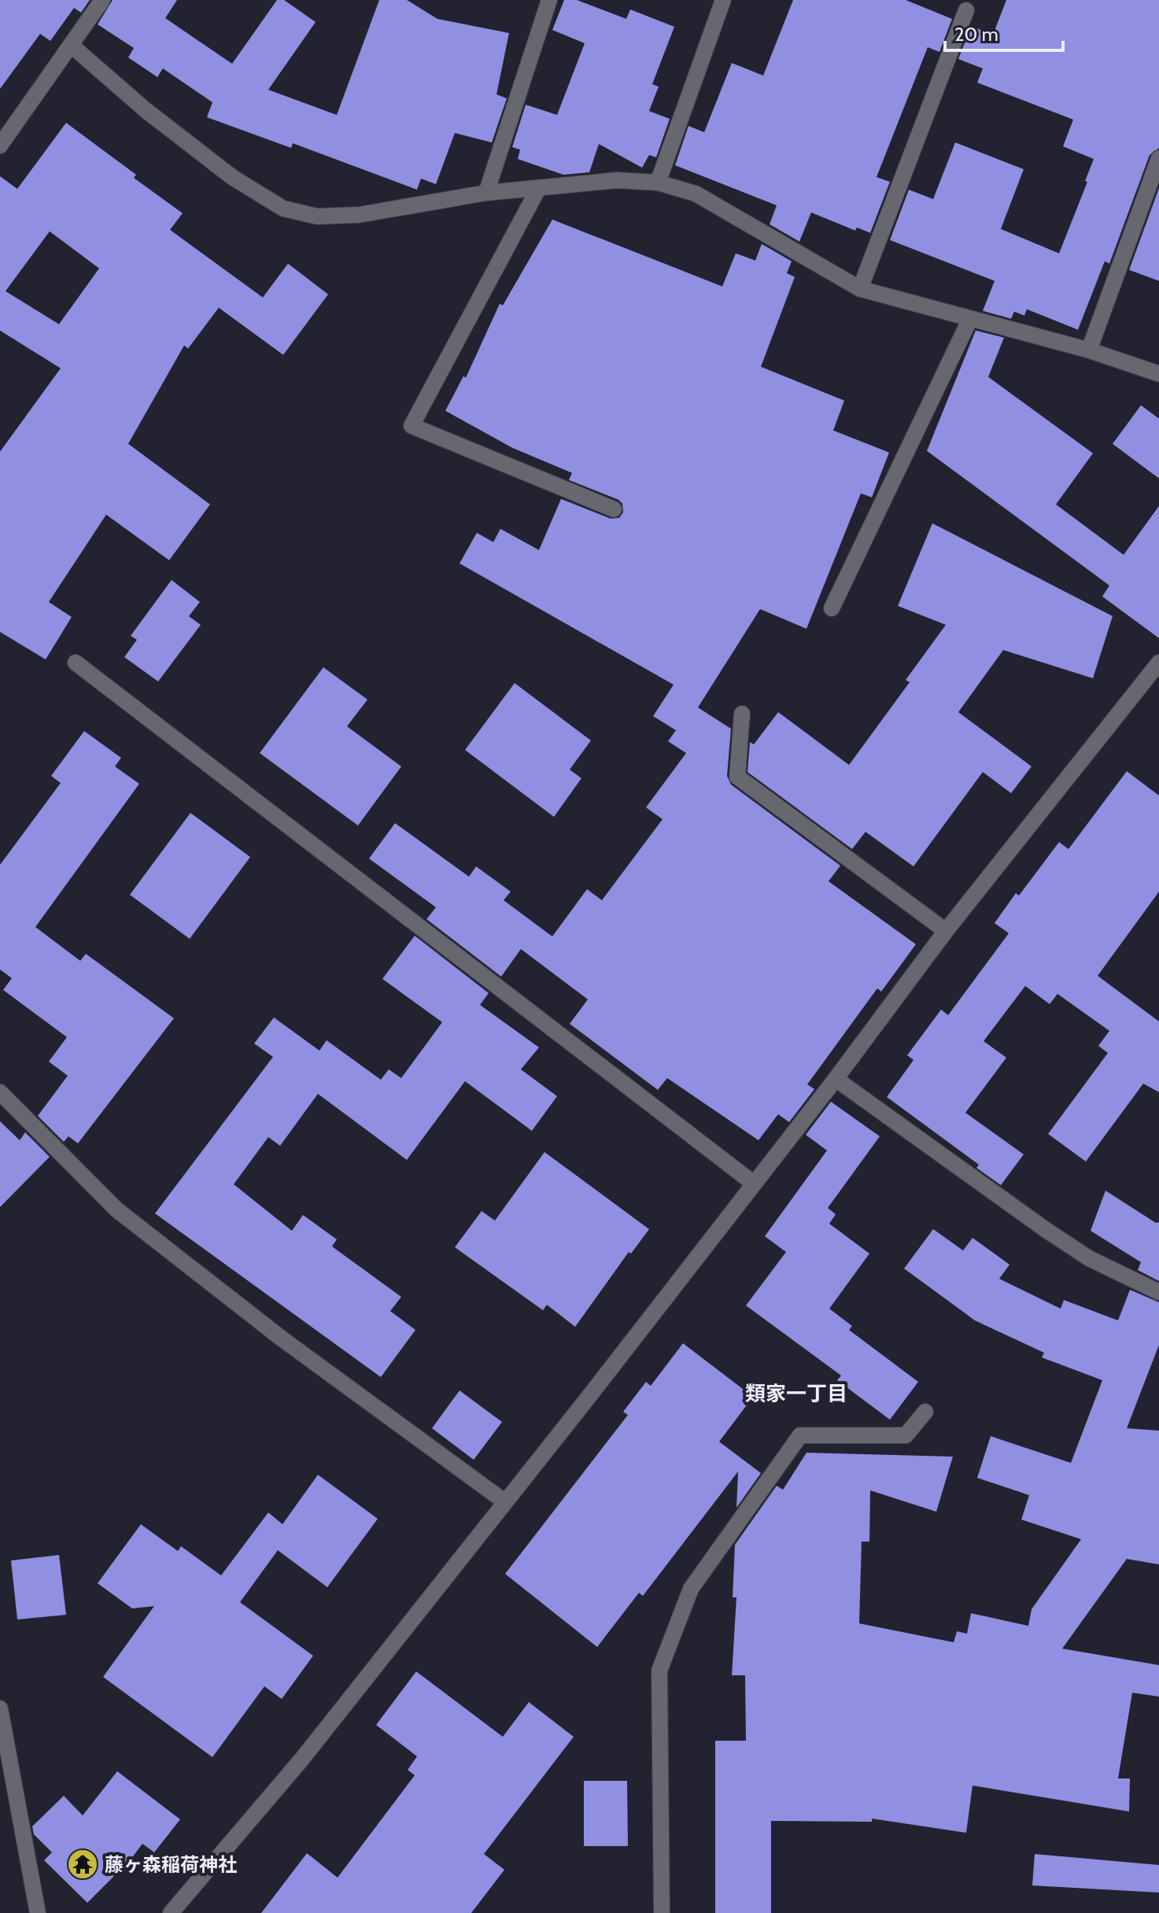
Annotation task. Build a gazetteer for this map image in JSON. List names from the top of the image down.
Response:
{
  "districts": ["類家一丁目"],
  "places": {
    "temple": ["藤ヶ森稲荷神社"]
  },
  "scale_bar": "20 m"
}
